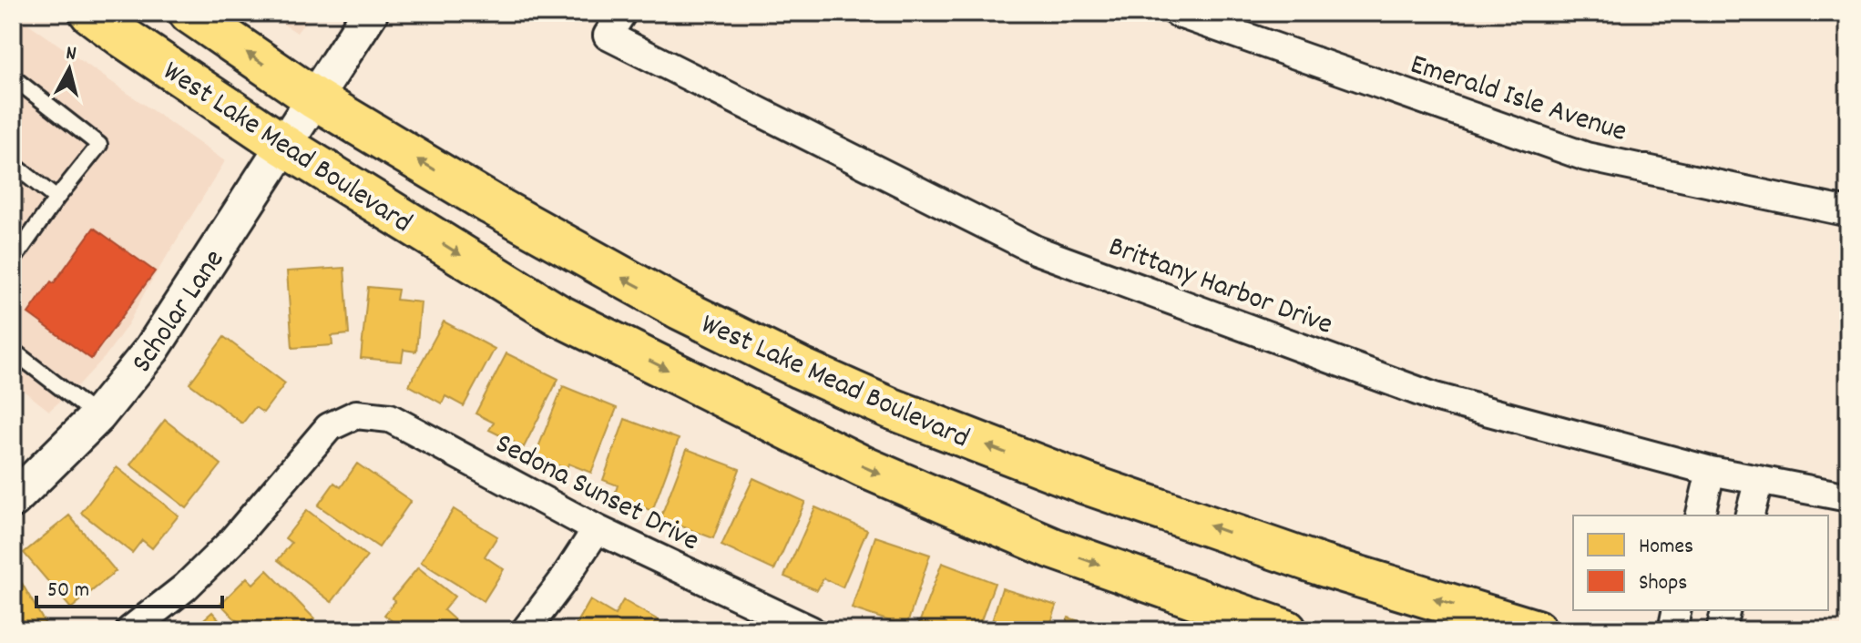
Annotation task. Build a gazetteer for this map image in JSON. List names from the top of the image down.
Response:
{
  "streets": {
    "main road": ["West Lake Mead Boulevard"],
    "street": [
      "Emerald Isle Avenue",
      "Brittany Harbor Drive",
      "Scholar Lane",
      "Sedona Sunset Drive"
    ]
  },
  "crossings": [
    ["West Lake Mead Boulevard", "Scholar Lane"]
  ],
  "legend": ["Homes", "Shops"],
  "scale_bar": "50 m",
  "north": "top"
}
